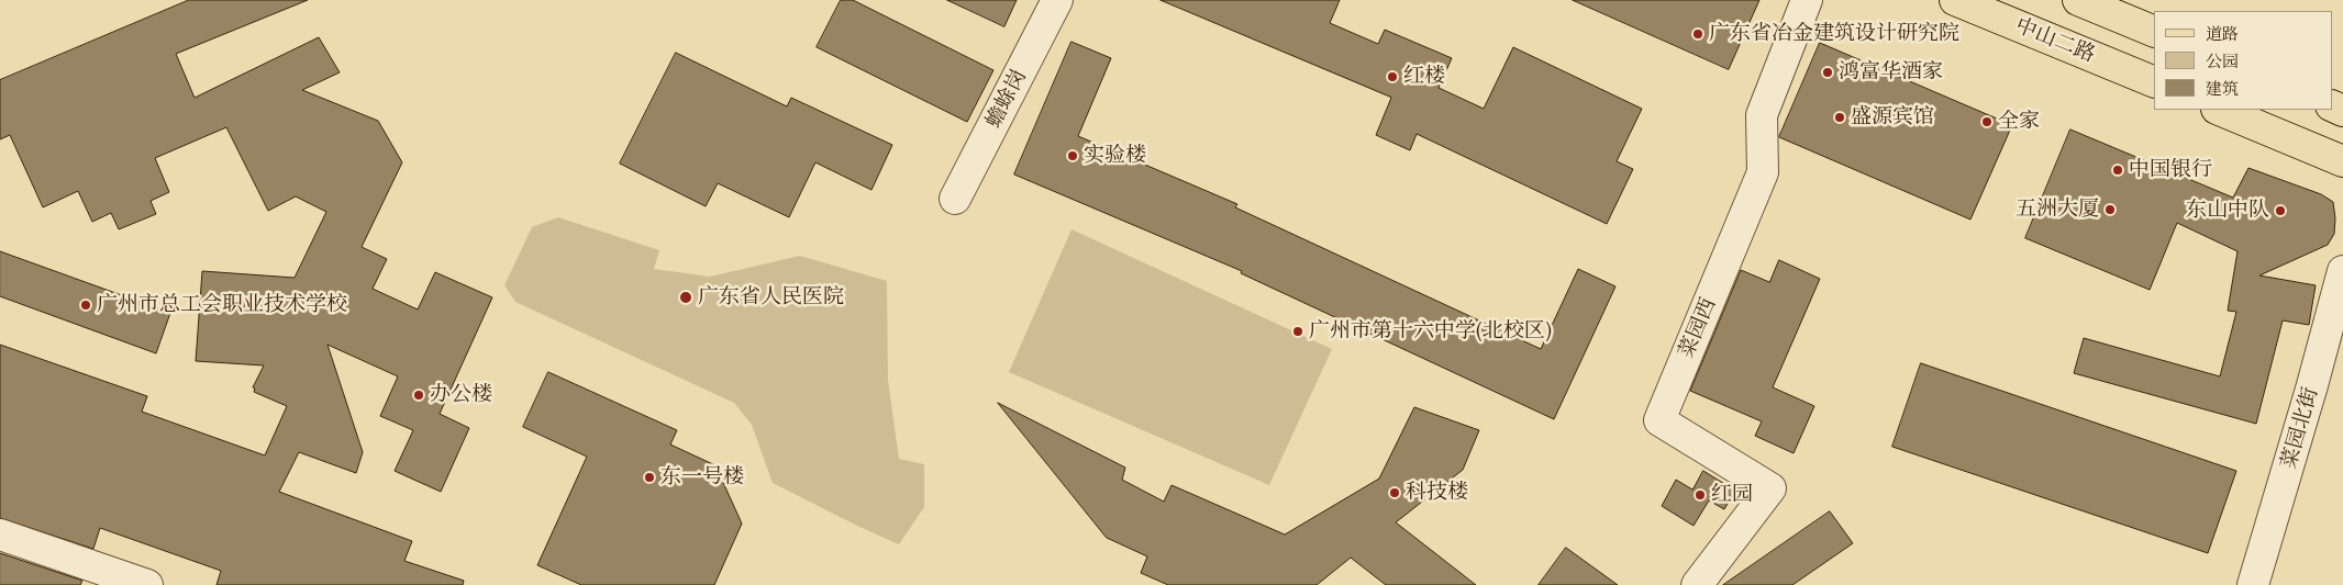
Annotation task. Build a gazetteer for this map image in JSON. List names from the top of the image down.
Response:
{
  "streets": {
    "main road": ["中山二路"],
    "street": ["蟾蜍岗", "菜园西", "菜园北街"]
  },
  "places": [
    "广东省冶金建筑设计研究院",
    "鸿富华酒家",
    "红楼",
    "盛源宾馆",
    "全家",
    "实验楼",
    "中国银行",
    "五洲大厦",
    "东山中队",
    "广东省人民医院",
    "广州市总工会职业技术学校",
    "广州市第十六中学(北校区)",
    "办公楼",
    "东一号楼",
    "科技楼",
    "红园"
  ],
  "legend": ["道路", "公园", "建筑"]
}
